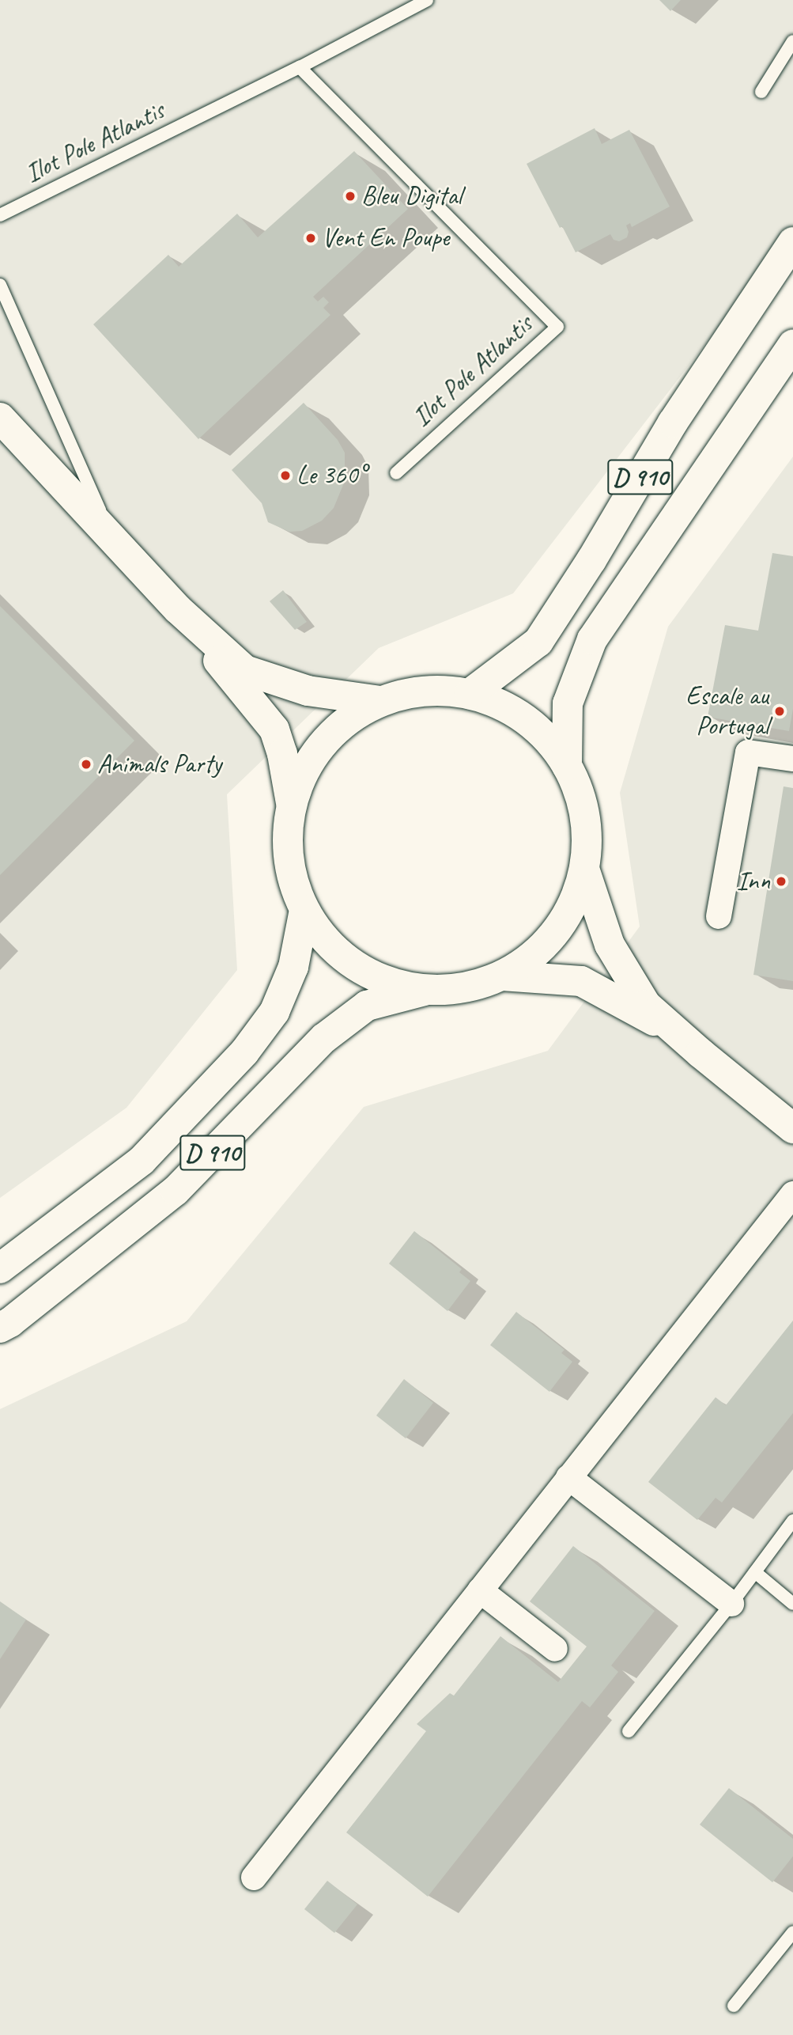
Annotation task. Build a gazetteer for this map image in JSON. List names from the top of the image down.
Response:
{
  "streets": {
    "main road": ["D 910"],
    "lane": ["Ilot Pole Atlantis"]
  },
  "places": [
    "Bleu Digital",
    "Vent En Poupe",
    "Le 360°",
    "Escale au Portugal",
    "Animals Party",
    "Inn"
  ]
}
